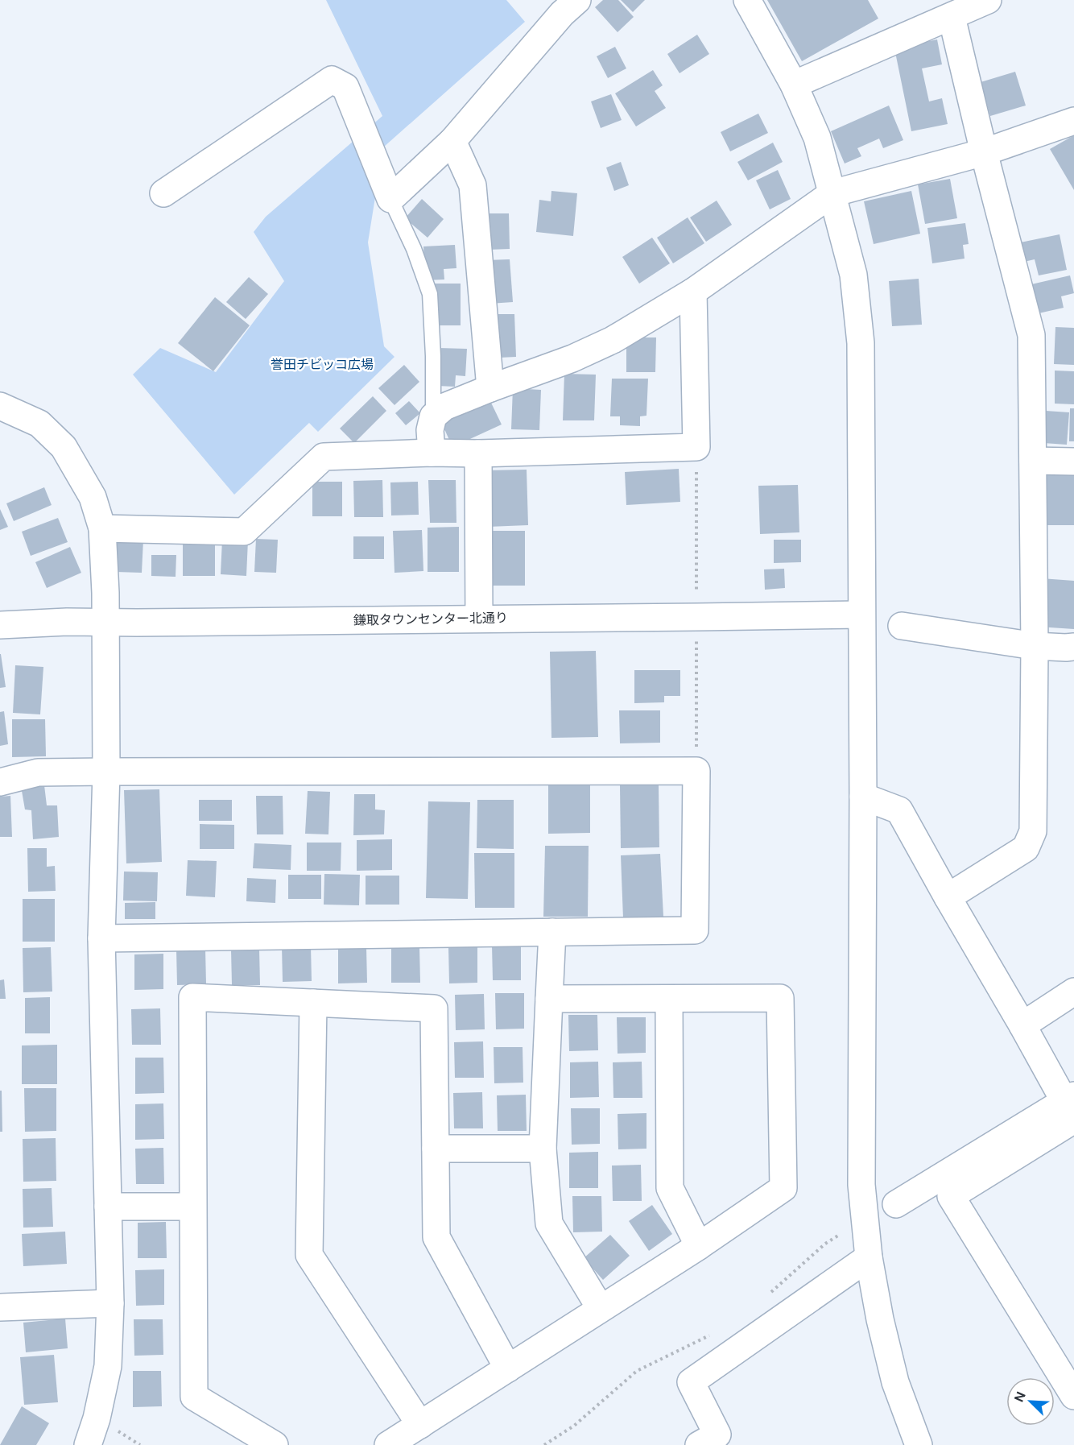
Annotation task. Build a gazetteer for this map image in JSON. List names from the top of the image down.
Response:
{
  "streets": {
    "street": ["鎌取タウンセンター北通り"]
  },
  "parks": ["誉田チビッコ広場"],
  "north": "top left"
}
